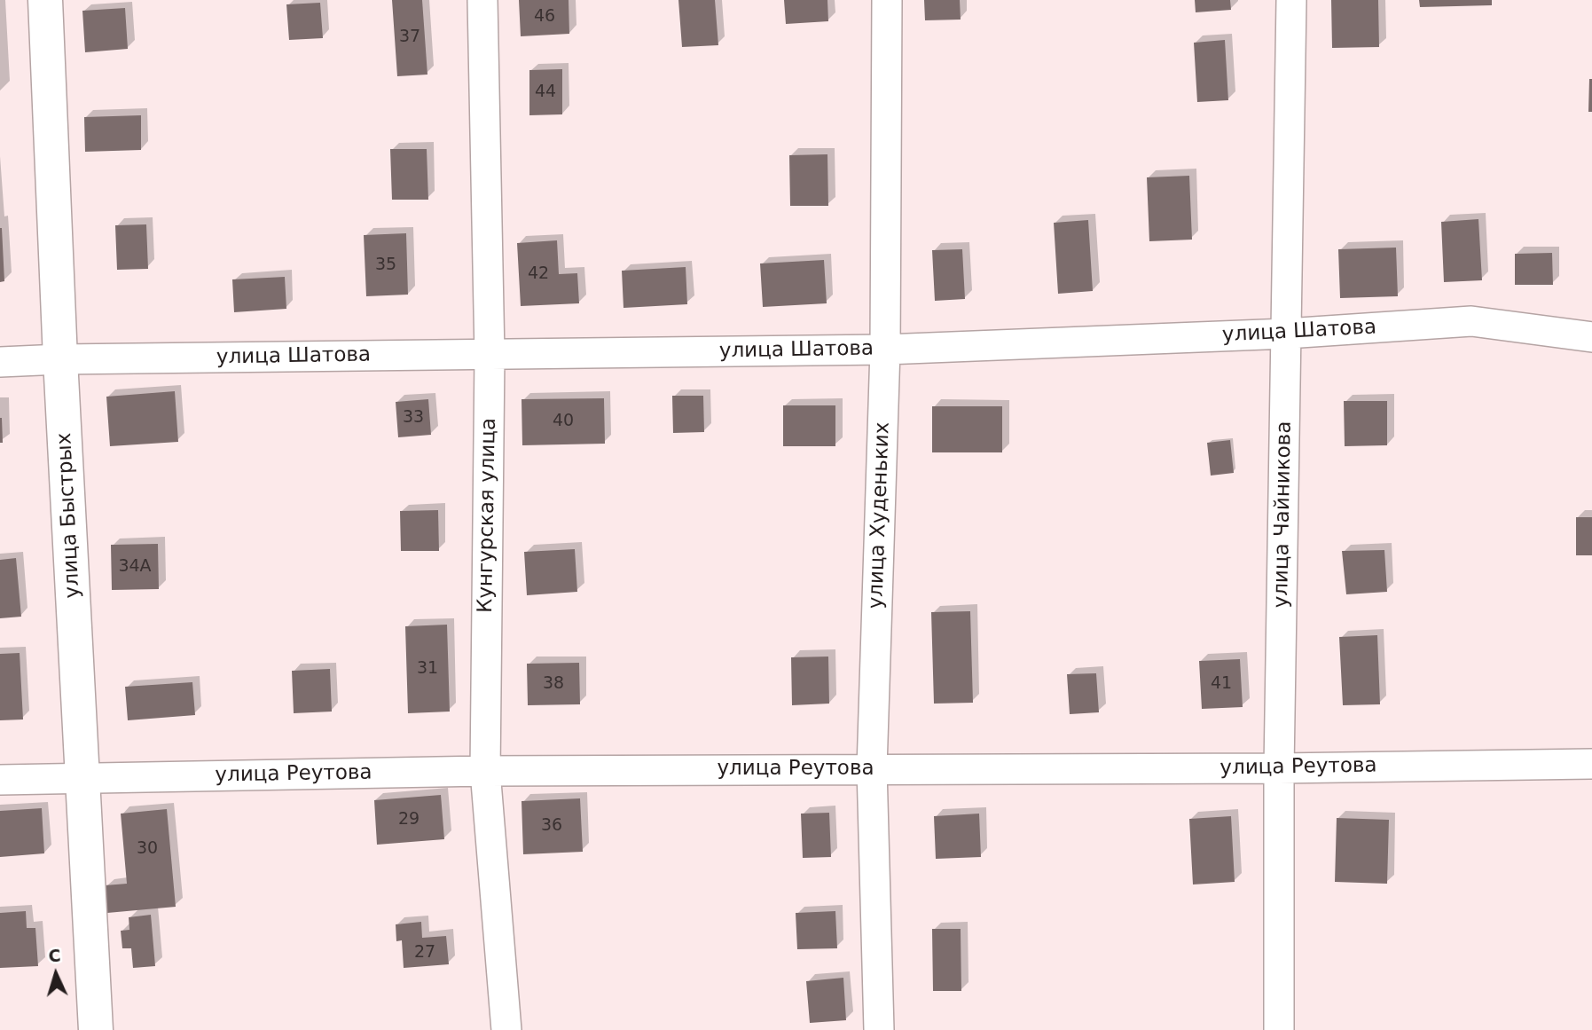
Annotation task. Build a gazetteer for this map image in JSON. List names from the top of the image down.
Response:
{
  "streets": {
    "street": [
      "улица Шатова",
      "улица Чайникова",
      "улица Быстрых",
      "Кунгурская улица",
      "улица Худеньких",
      "улица Реутова"
    ]
  },
  "crossings": [
    ["улица Шатова", "улица Чайникова"],
    ["улица Шатова", "улица Быстрых"],
    ["улица Шатова", "Кунгурская улица"],
    ["улица Шатова", "улица Худеньких"],
    ["улица Чайникова", "улица Реутова"],
    ["улица Быстрых", "улица Реутова"],
    ["Кунгурская улица", "улица Реутова"],
    ["улица Худеньких", "улица Реутова"]
  ],
  "house_numbers": [
    "46",
    "37",
    "44",
    "35",
    "42",
    "33",
    "40",
    "34А",
    "31",
    "38",
    "41",
    "29",
    "36",
    "30",
    "27"
  ],
  "north": "top"
}
